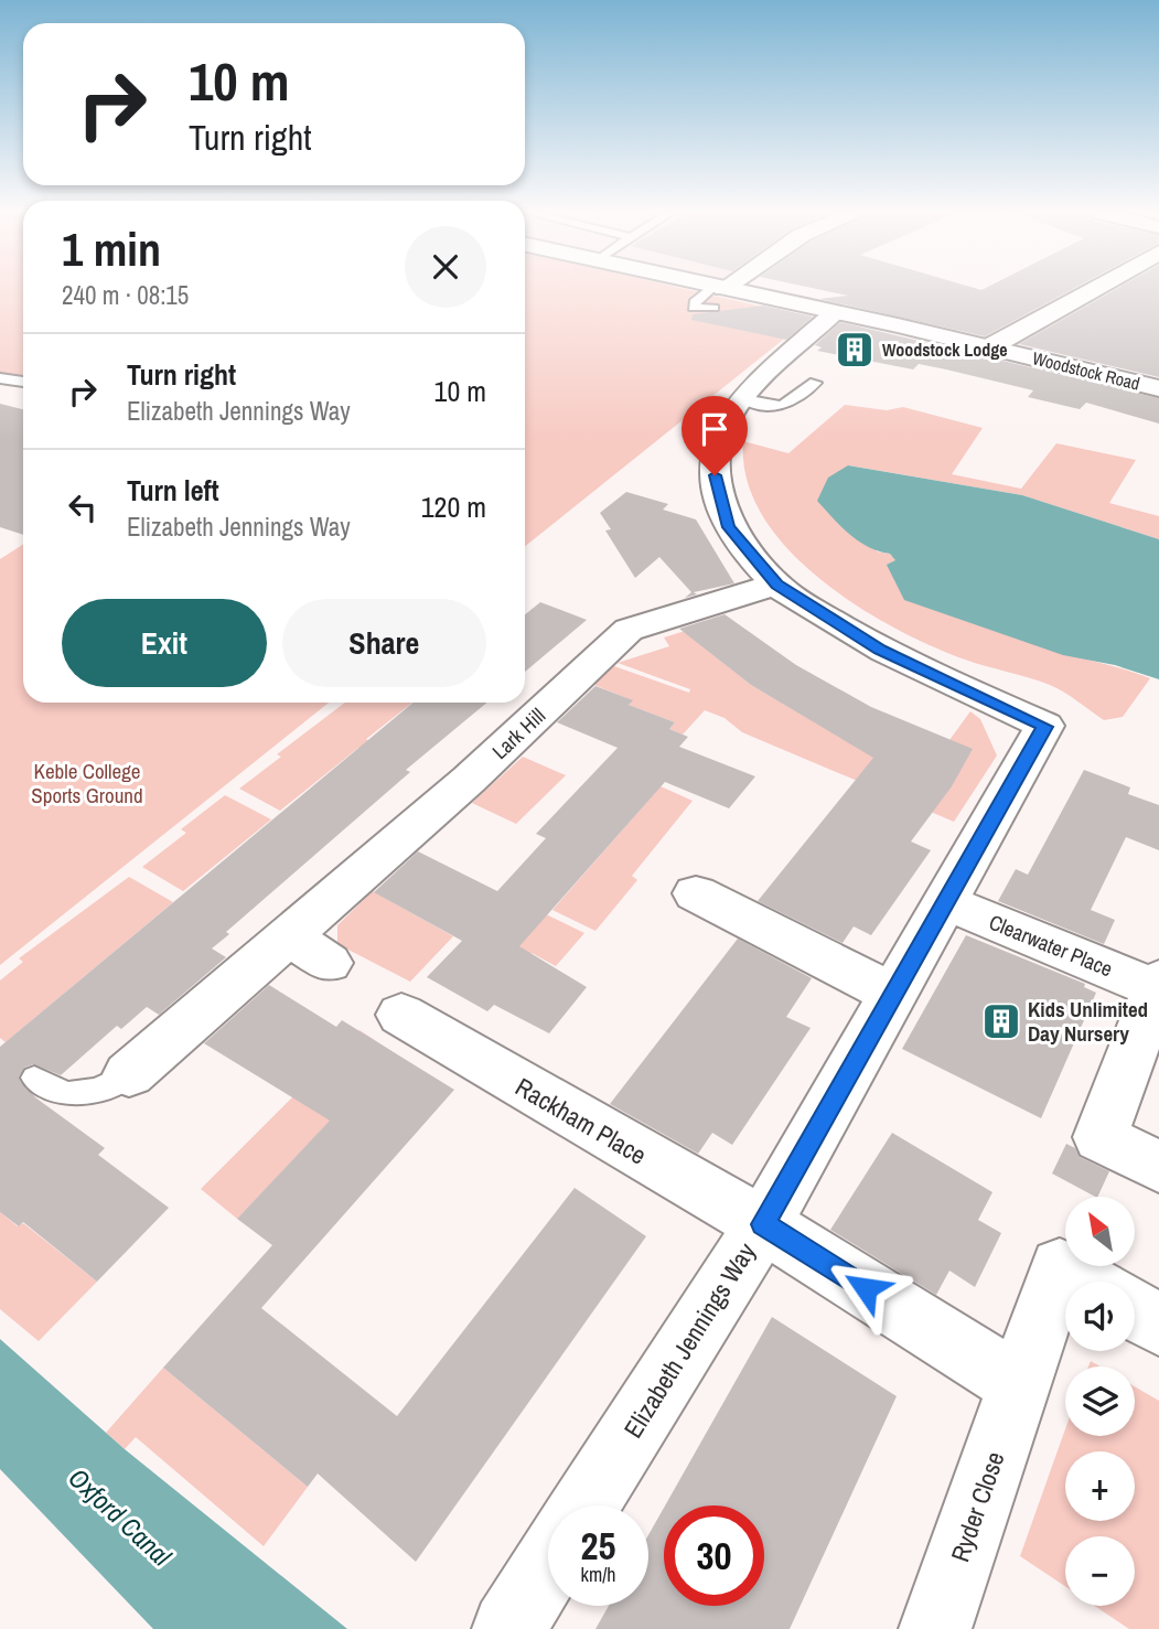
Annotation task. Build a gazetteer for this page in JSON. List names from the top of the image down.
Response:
{
  "streets": {
    "street": [
      "Woodstock Road",
      "Lark Hill",
      "Clearwater Place",
      "Rackham Place",
      "Elizabeth Jennings Way",
      "Ryder Close"
    ]
  },
  "crossings": [
    ["Woodstock Road", "Elizabeth Jennings Way"],
    ["Lark Hill", "Elizabeth Jennings Way"],
    ["Clearwater Place", "Elizabeth Jennings Way"],
    ["Rackham Place", "Elizabeth Jennings Way"]
  ],
  "water": ["Oxford Canal"],
  "parks": ["Keble College Sports Ground"],
  "places": {
    "building": ["Woodstock Lodge", "Kids Unlimited Day Nursery"]
  },
  "north": "top left",
  "page": {
    "turn": ["10 m", "Turn right"],
    "heading": ["1 min", "240 m · 08:15"],
    "list": [
      {
        "name": "Turn right",
        "note": "Elizabeth Jennings Way",
        "value": "10 m"
      },
      {
        "name": "Turn left",
        "note": "Elizabeth Jennings Way",
        "value": "120 m"
      }
    ],
    "buttons": ["Exit", "Share"],
    "map_buttons": ["+", "−"],
    "speed": "25 km/h",
    "limit": "30"
  }
}
